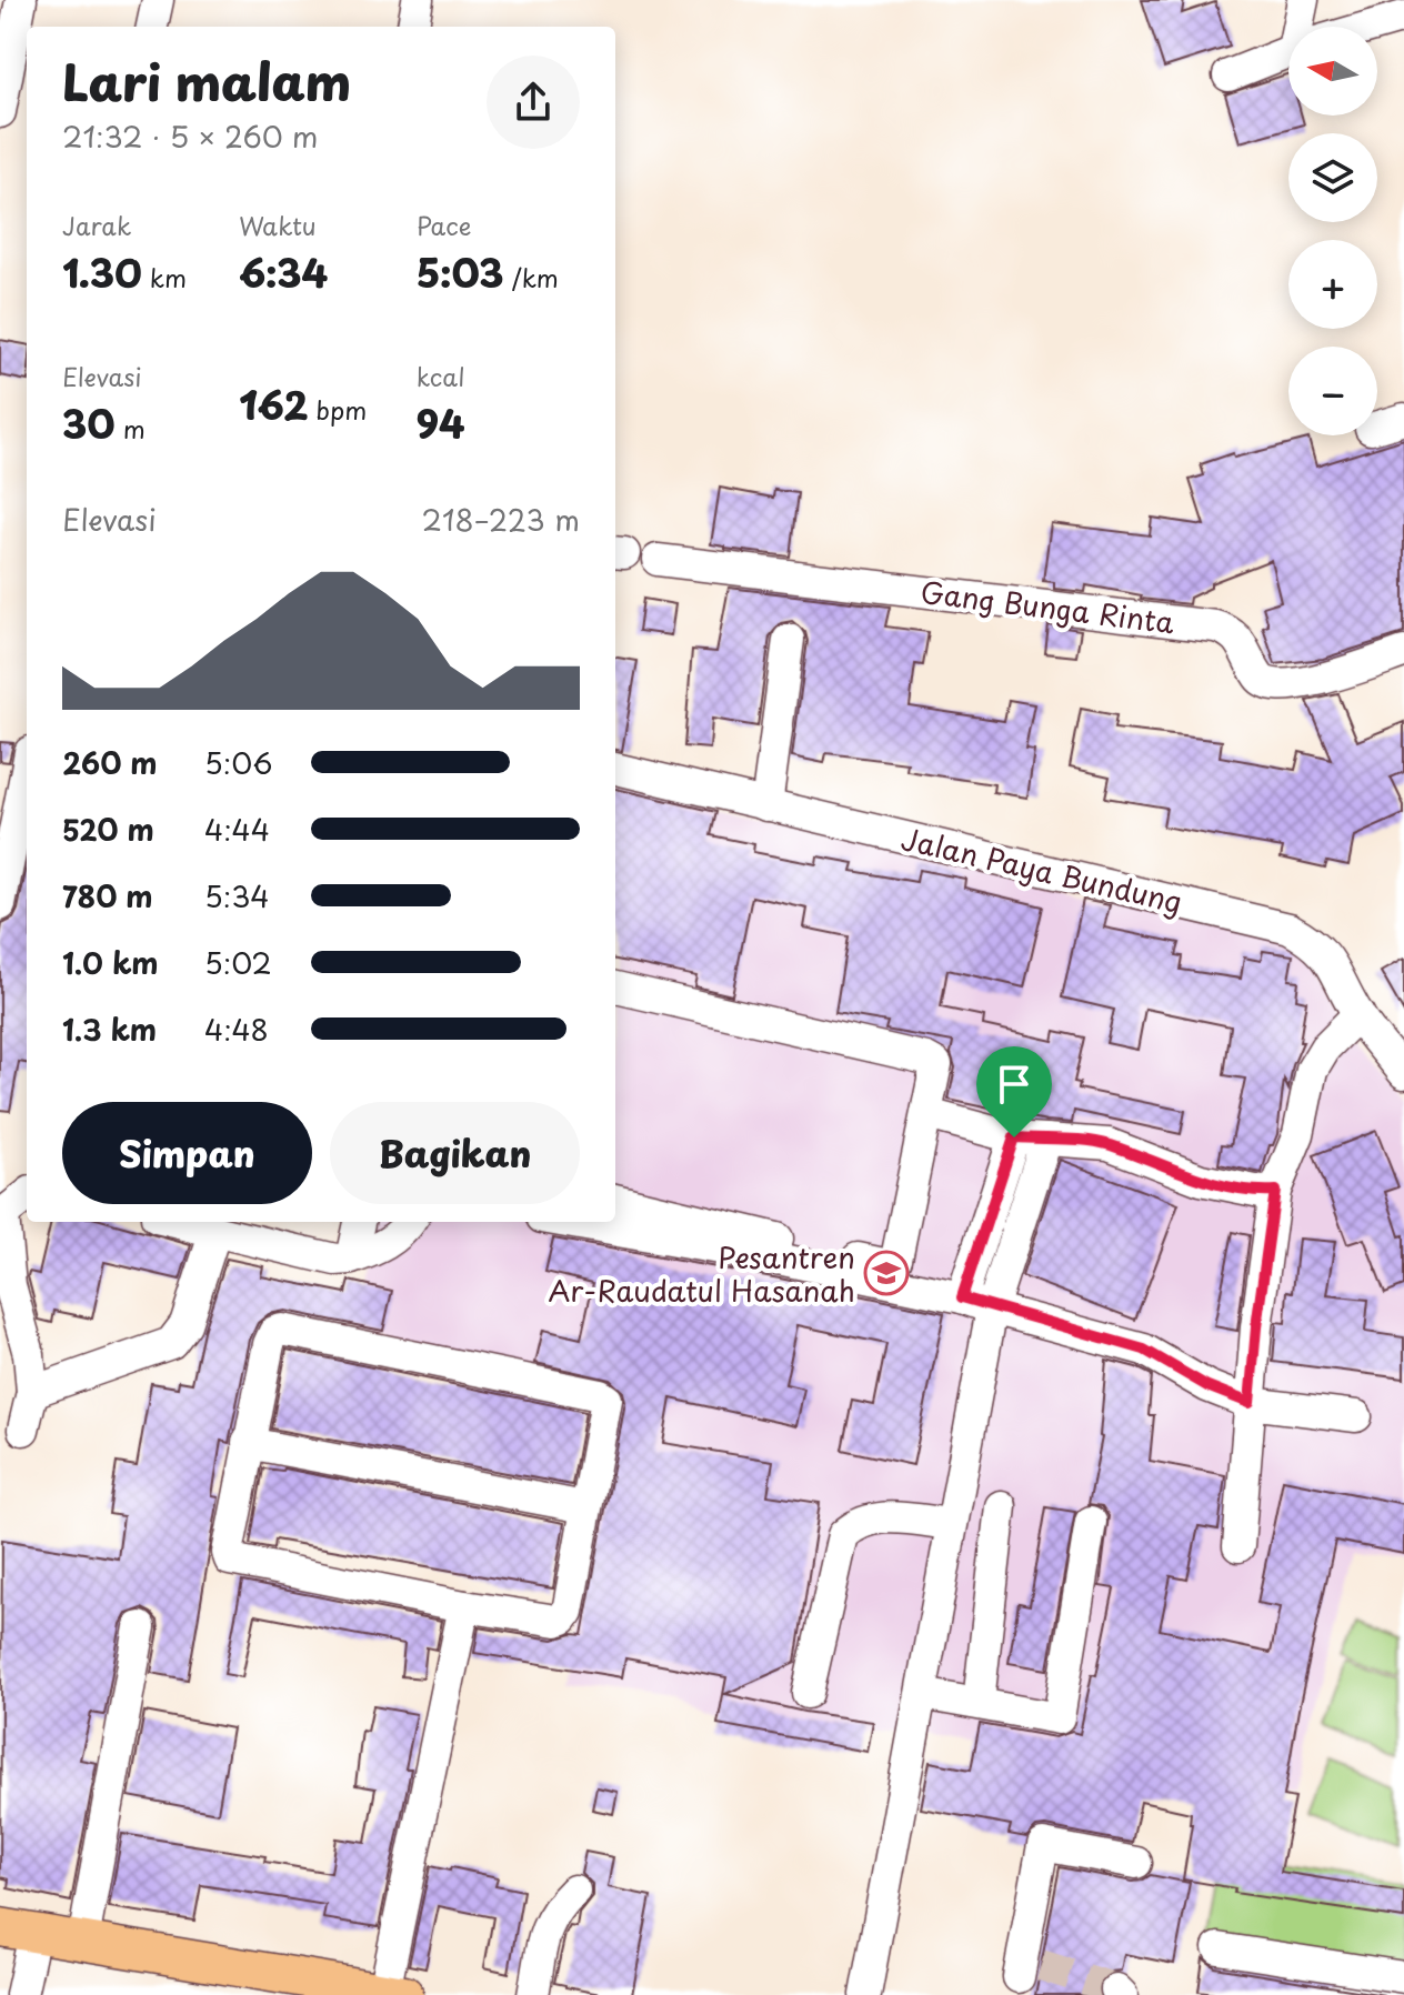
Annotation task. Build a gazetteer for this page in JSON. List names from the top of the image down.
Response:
{
  "streets": {
    "street": ["Gang Bunga Rinta", "Jalan Paya Bundung"]
  },
  "places": {
    "school or university": ["Pesantren Ar-Raudatul Hasanah"]
  },
  "north": "left",
  "page": {
    "map_buttons": ["+", "−"],
    "heading": ["Lari malam", "21:32 · 5 × 260 m"],
    "stats": [
      ["Jarak", "1.30 km"],
      ["Waktu", "6:34"],
      ["Pace", "5:03 /km"],
      ["Elevasi", "30 m"],
      ["162 bpm"],
      ["kcal", "94"]
    ],
    "chart": ["Elevasi", "218–223 m"],
    "list": [
      {
        "name": "260 m",
        "note": "5:06"
      },
      {
        "name": "520 m",
        "note": "4:44"
      },
      {
        "name": "780 m",
        "note": "5:34"
      },
      {
        "name": "1.0 km",
        "note": "5:02"
      },
      {
        "name": "1.3 km",
        "note": "4:48"
      }
    ],
    "buttons": ["Simpan", "Bagikan"]
  }
}
